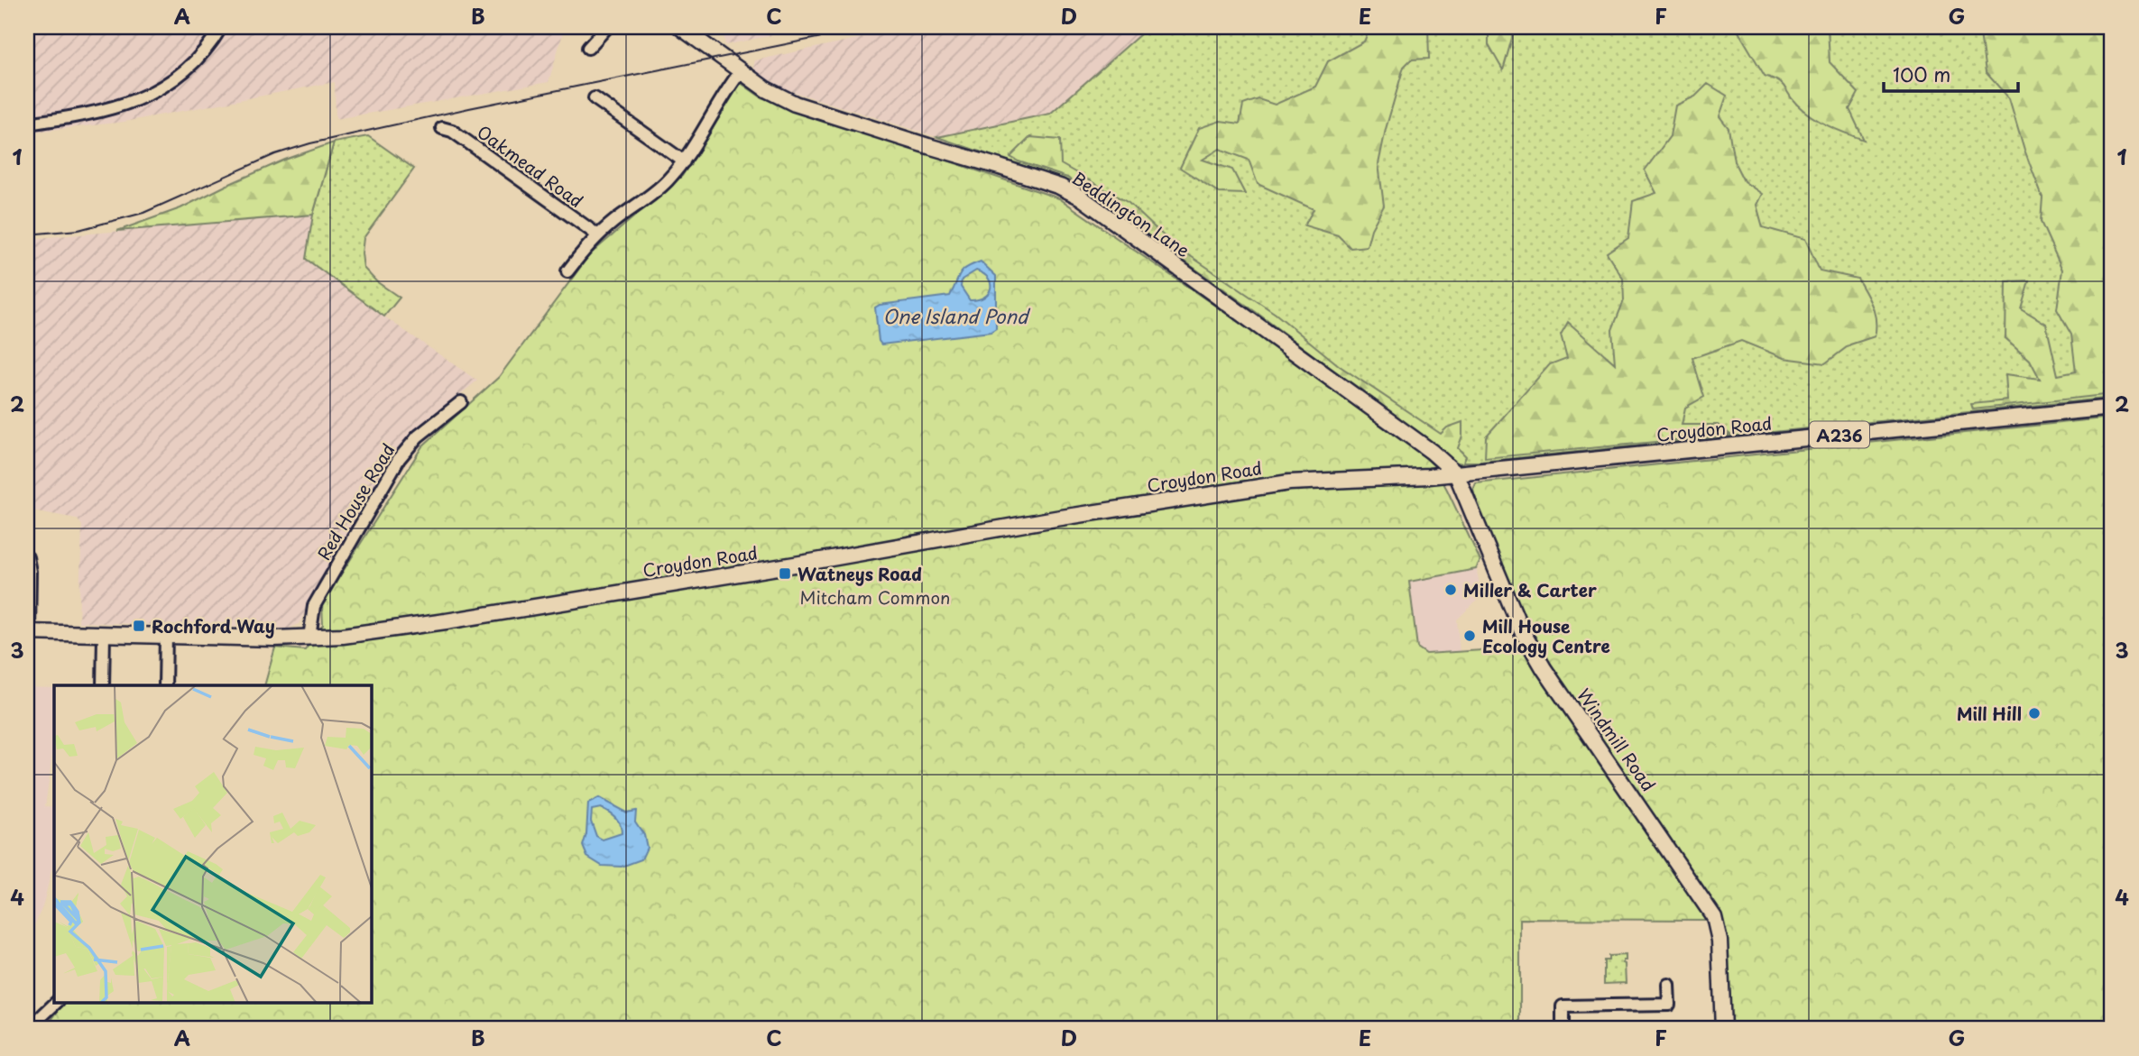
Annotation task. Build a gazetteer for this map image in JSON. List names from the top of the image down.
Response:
{
  "streets": {
    "main road": [
      "Beddington Lane",
      "Croydon Road",
      "A236",
      "Windmill Road"
    ],
    "street": ["Oakmead Road", "Red House Road"]
  },
  "crossings": [
    ["Beddington Lane", "Croydon Road"],
    ["Beddington Lane", "Windmill Road"],
    ["Croydon Road", "A236"],
    ["Croydon Road", "Red House Road"],
    ["Croydon Road", "Windmill Road"],
    ["A236", "Red House Road"]
  ],
  "water": ["One Island Pond"],
  "parks": ["Mitcham Common"],
  "places": {
    "transit": ["Watneys Road", "Rochford Way"],
    "other": ["Miller & Carter", "Mill House Ecology Centre", "Mill Hill"]
  },
  "scale_bar": "100 m",
  "grid": {
    "columns": [
      "A",
      "B",
      "C",
      "D",
      "E",
      "F",
      "G"
    ],
    "rows": [
      "1",
      "2",
      "3",
      "4"
    ]
  }
}
